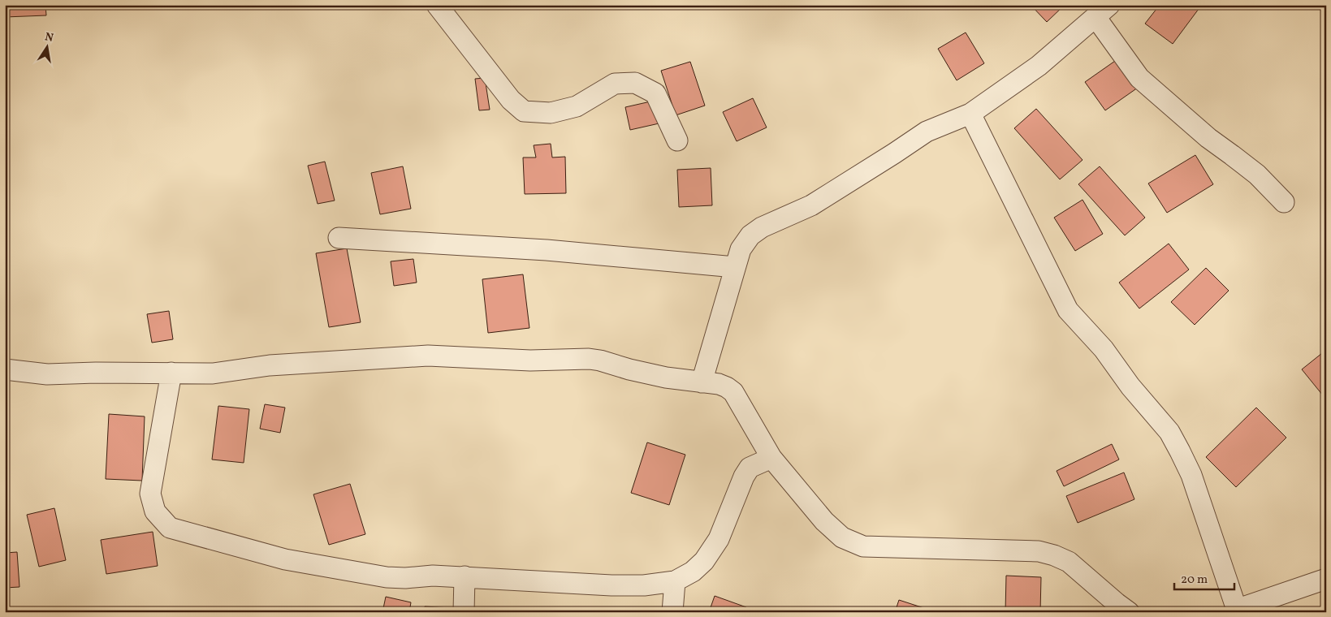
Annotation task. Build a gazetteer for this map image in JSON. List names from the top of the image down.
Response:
{
  "scale_bar": "20 m",
  "north": "top"
}
